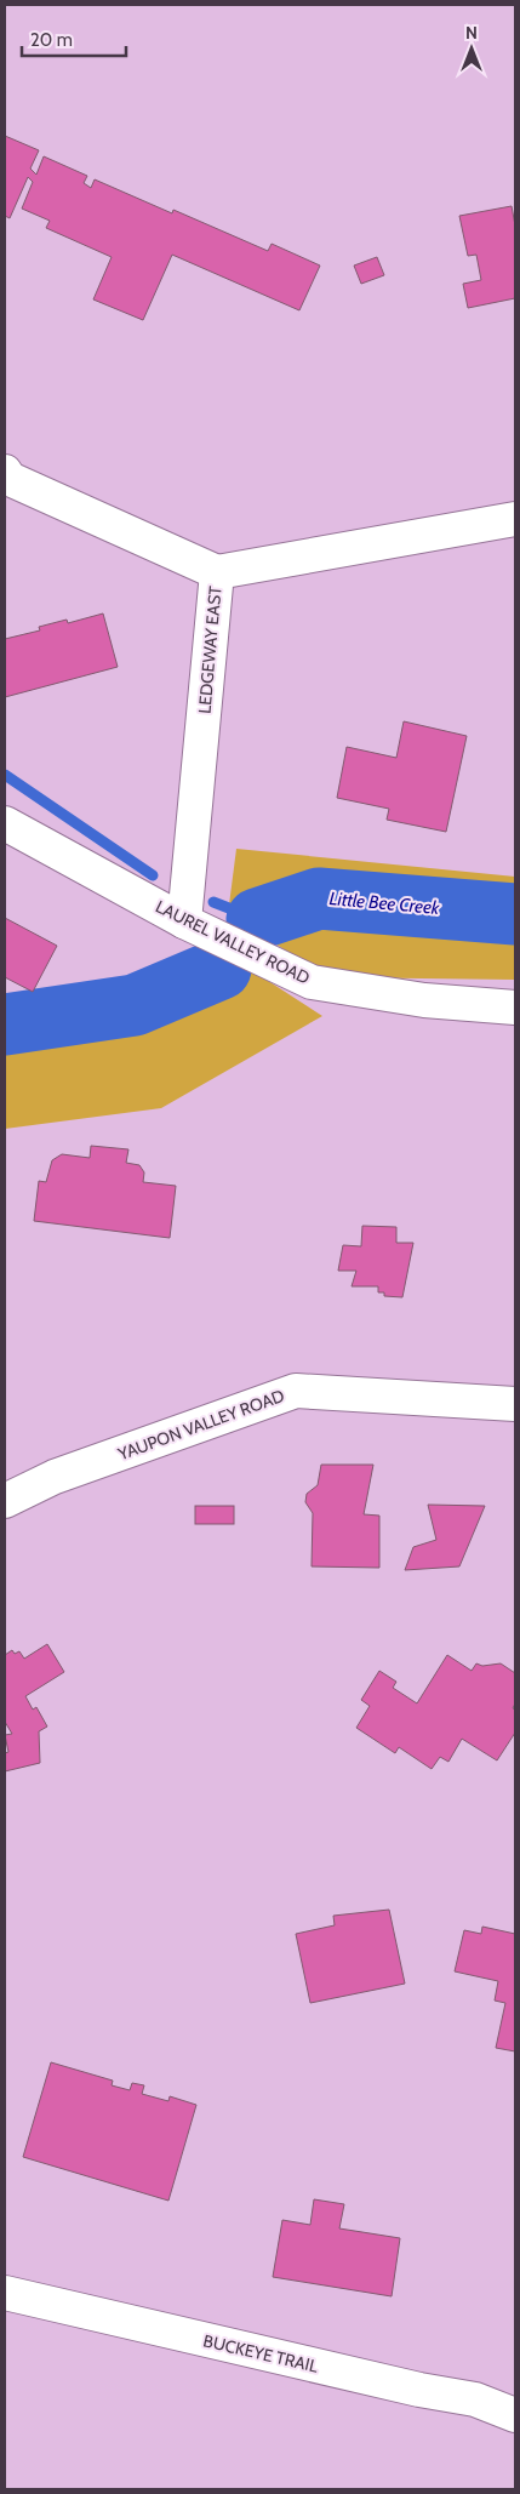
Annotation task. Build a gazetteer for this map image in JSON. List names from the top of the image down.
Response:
{
  "streets": {
    "street": [
      "LEDGEWAY EAST",
      "LAUREL VALLEY ROAD",
      "YAUPON VALLEY ROAD",
      "BUCKEYE TRAIL"
    ]
  },
  "crossings": [
    ["LEDGEWAY EAST", "LAUREL VALLEY ROAD"]
  ],
  "water": ["Little Bee Creek"],
  "scale_bar": "20 m",
  "north": "top"
}
